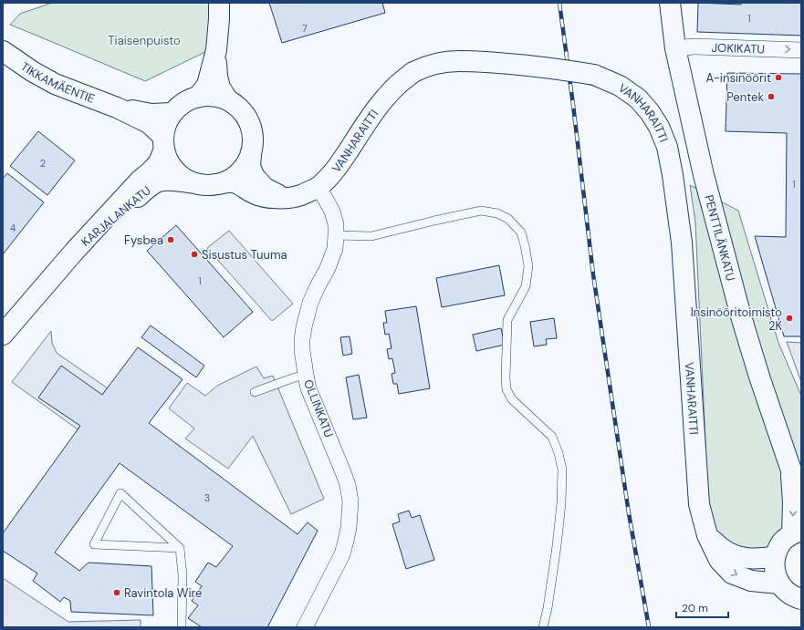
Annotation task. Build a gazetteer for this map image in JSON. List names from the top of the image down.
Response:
{
  "streets": {
    "street": [
      "JOKIKATU",
      "TIKKAMÄENTIE",
      "VANHARAITTI",
      "KARJALANKATU",
      "PENTTILÄNKATU",
      "OLLINKATU"
    ]
  },
  "crossings": [
    ["JOKIKATU", "PENTTILÄNKATU"],
    ["TIKKAMÄENTIE", "VANHARAITTI"],
    ["TIKKAMÄENTIE", "KARJALANKATU"],
    ["VANHARAITTI", "KARJALANKATU"],
    ["VANHARAITTI", "OLLINKATU"]
  ],
  "one_way": ["JOKIKATU"],
  "parks": ["Tiaisenpuisto"],
  "places": [
    "A-insinöörit",
    "Pentek",
    "Fysbea",
    "Sisustus Tuuma",
    "Insinööritoimisto 2K",
    "Ravintola Wire"
  ],
  "house_numbers": [
    "1",
    "7",
    "2",
    "1",
    "4",
    "1",
    "3"
  ],
  "scale_bar": "20 m"
}
